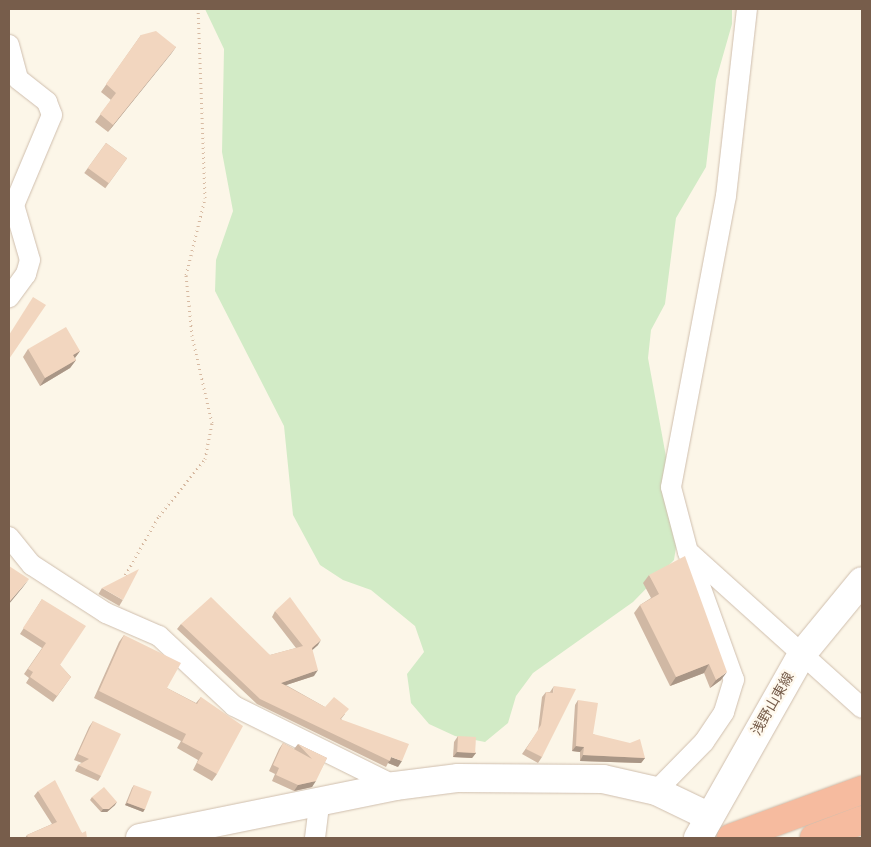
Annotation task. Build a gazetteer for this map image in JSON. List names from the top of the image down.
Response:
{
  "streets": {
    "street": ["浅野山東線"]
  }
}
